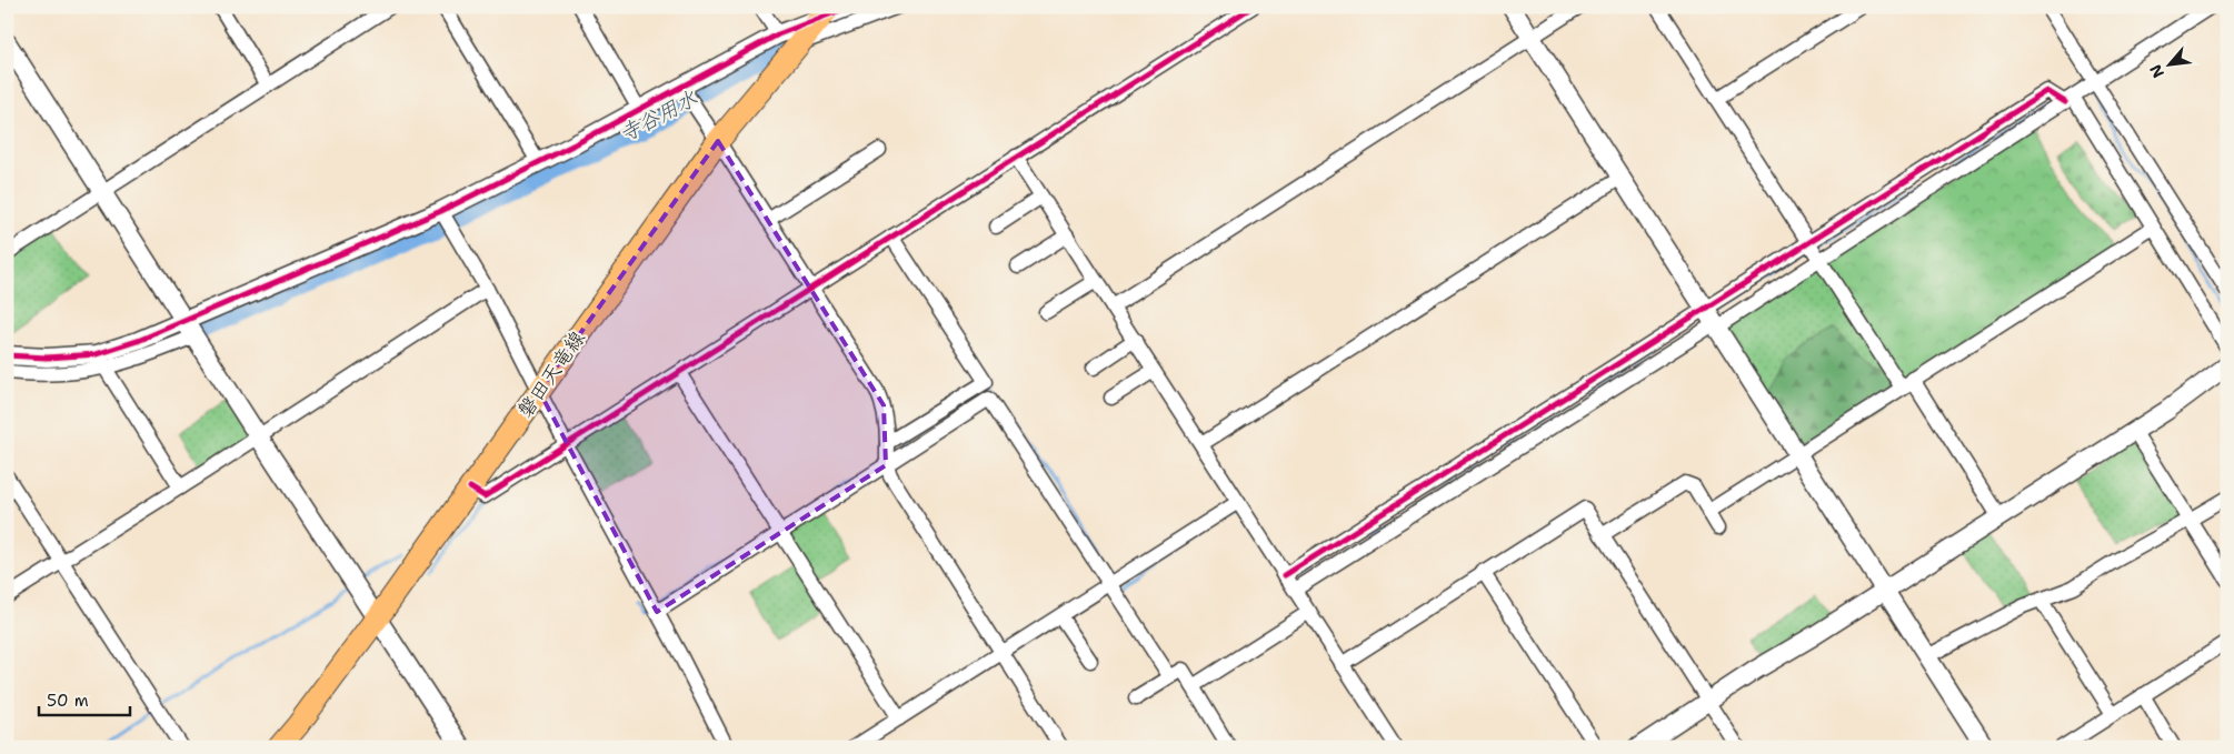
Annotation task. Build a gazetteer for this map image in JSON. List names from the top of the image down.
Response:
{
  "streets": {
    "main road": ["磐田天竜線"]
  },
  "water": ["寺谷用水"],
  "scale_bar": "50 m",
  "north": "bottom left"
}
